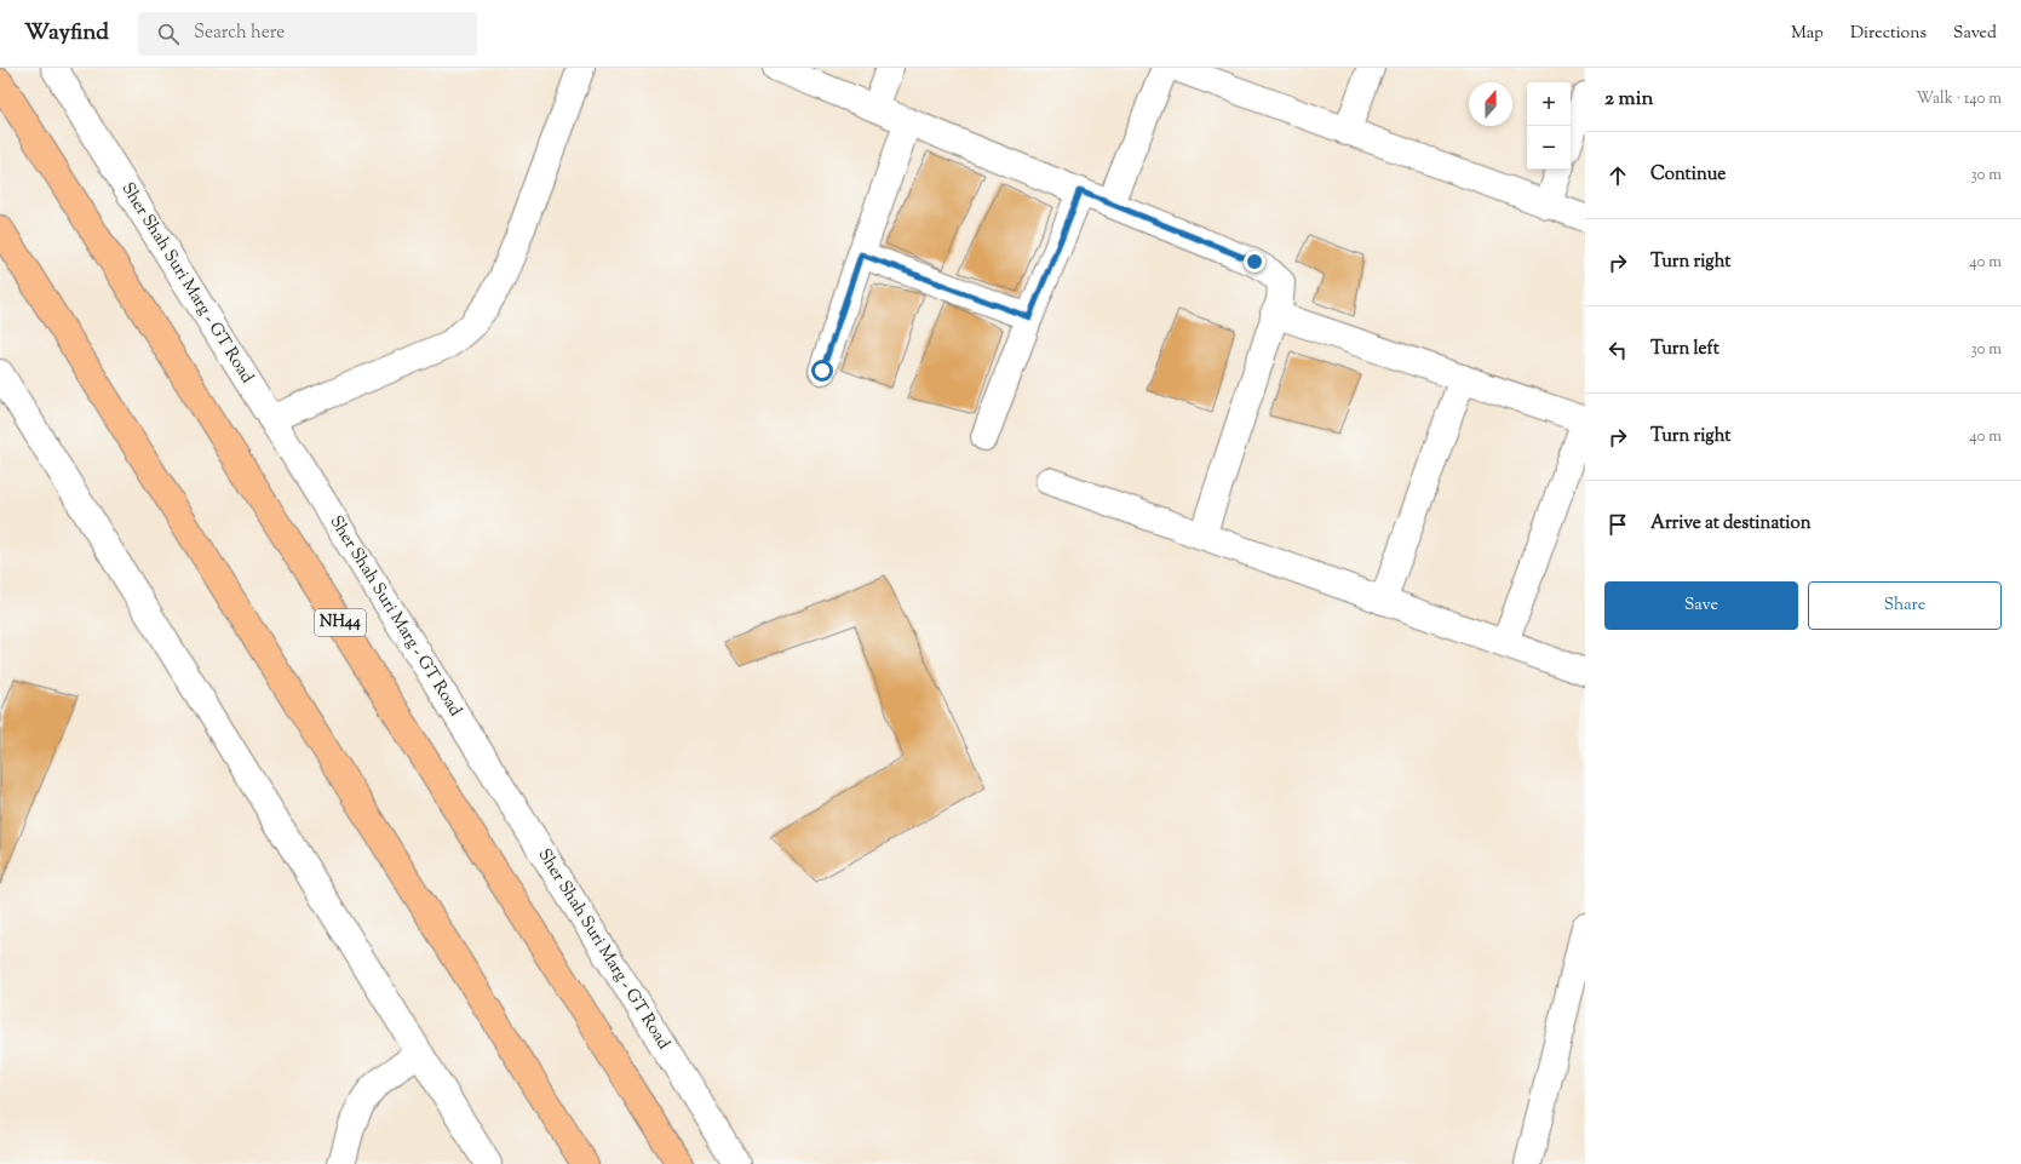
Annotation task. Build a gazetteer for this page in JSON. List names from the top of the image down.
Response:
{
  "streets": {
    "highway": ["NH44"],
    "street": ["Sher Shah Suri Marg - GT Road"]
  },
  "north": "top",
  "page": {
    "header": "Wayfind",
    "search": "Search here",
    "nav": ["Map", "Directions", "Saved"],
    "heading": ["2 min", "Walk · 140 m"],
    "map_buttons": ["+", "−"],
    "list": [
      ["Continue", "30 m"],
      ["Turn right", "40 m"],
      ["Turn left", "30 m"],
      ["Turn right", "40 m"],
      "Arrive at destination"
    ],
    "buttons": ["Save", "Share"]
  }
}
